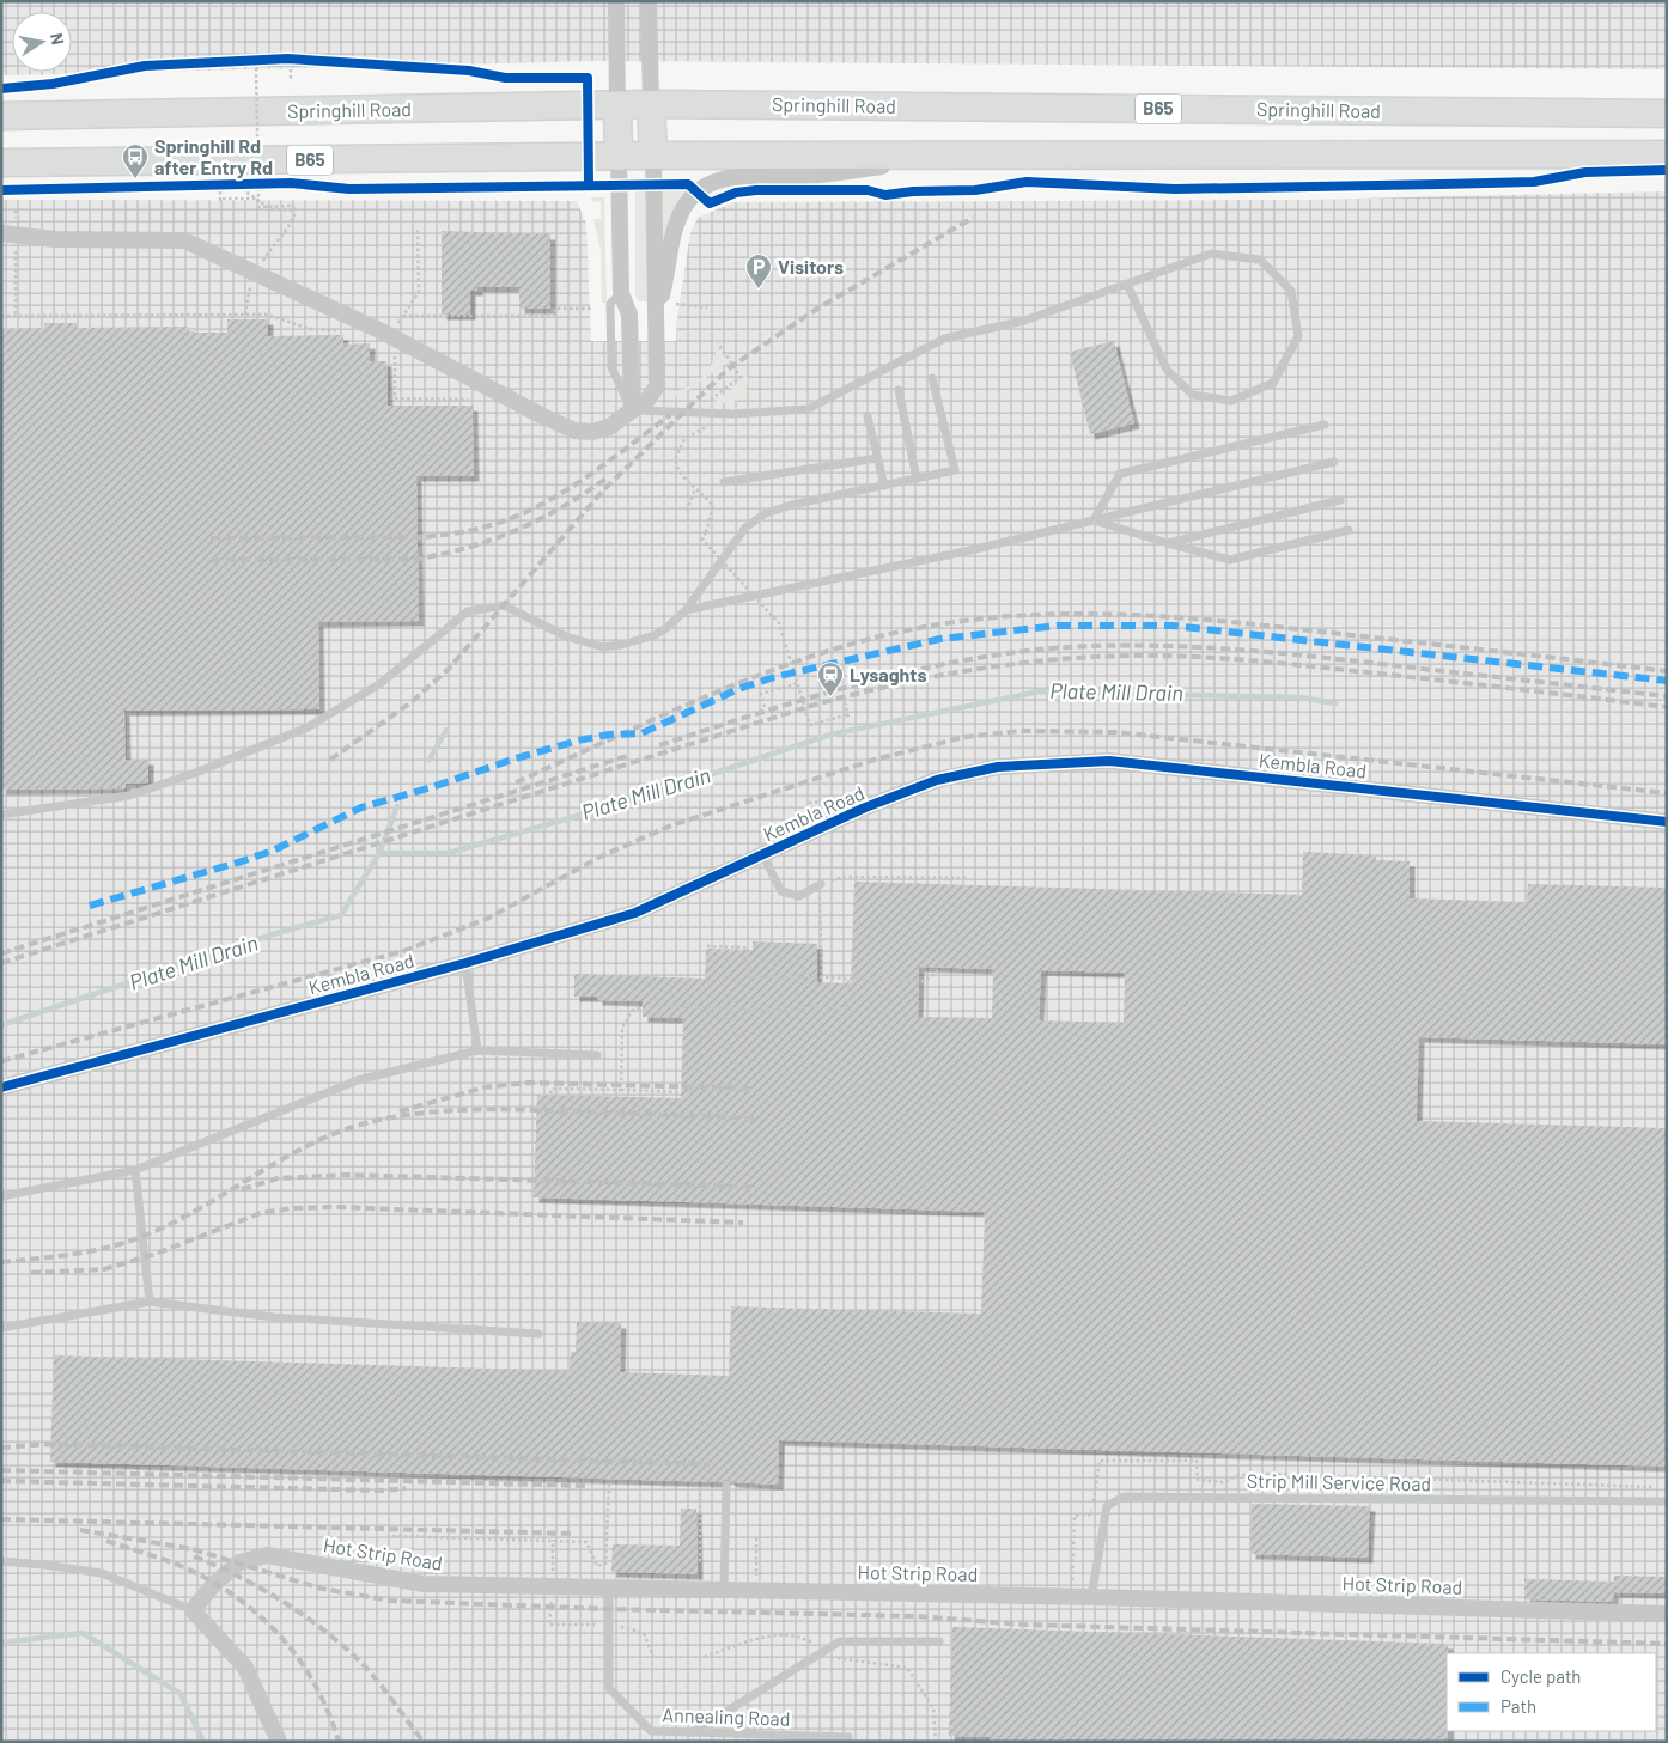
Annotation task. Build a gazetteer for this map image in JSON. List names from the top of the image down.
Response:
{
  "streets": {
    "main road": ["Springhill Road", "B65"],
    "street": ["Kembla Road", "Hot Strip Road"],
    "lane": ["Strip Mill Service Road", "Annealing Road"]
  },
  "crossings": [
    ["Strip Mill Service Road", "Hot Strip Road"],
    ["Hot Strip Road", "Annealing Road"]
  ],
  "water": ["Plate Mill Drain"],
  "places": {
    "bus stop": ["Springhill Rd after Entry Rd"],
    "parking": ["Visitors"],
    "station": ["Lysaghts"]
  },
  "legend": ["Cycle path", "Path"],
  "north": "right"
}
